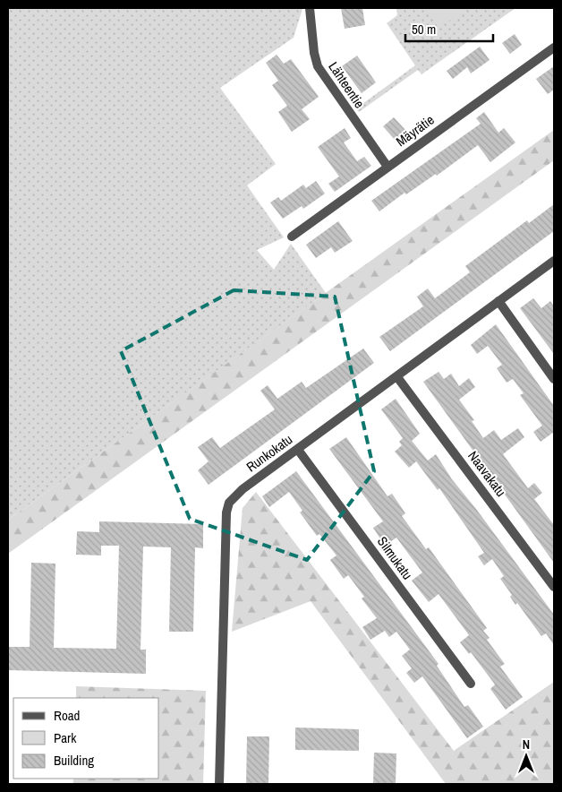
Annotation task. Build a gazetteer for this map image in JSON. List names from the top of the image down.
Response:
{
  "streets": {
    "street": [
      "Lähteentie",
      "Mäyrätie",
      "Runkokatu",
      "Naavakatu",
      "Silmukatu"
    ]
  },
  "crossings": [
    ["Lähteentie", "Mäyrätie"],
    ["Runkokatu", "Naavakatu"],
    ["Runkokatu", "Silmukatu"]
  ],
  "legend": ["Road", "Park", "Building"],
  "scale_bar": "50 m",
  "north": "top"
}
